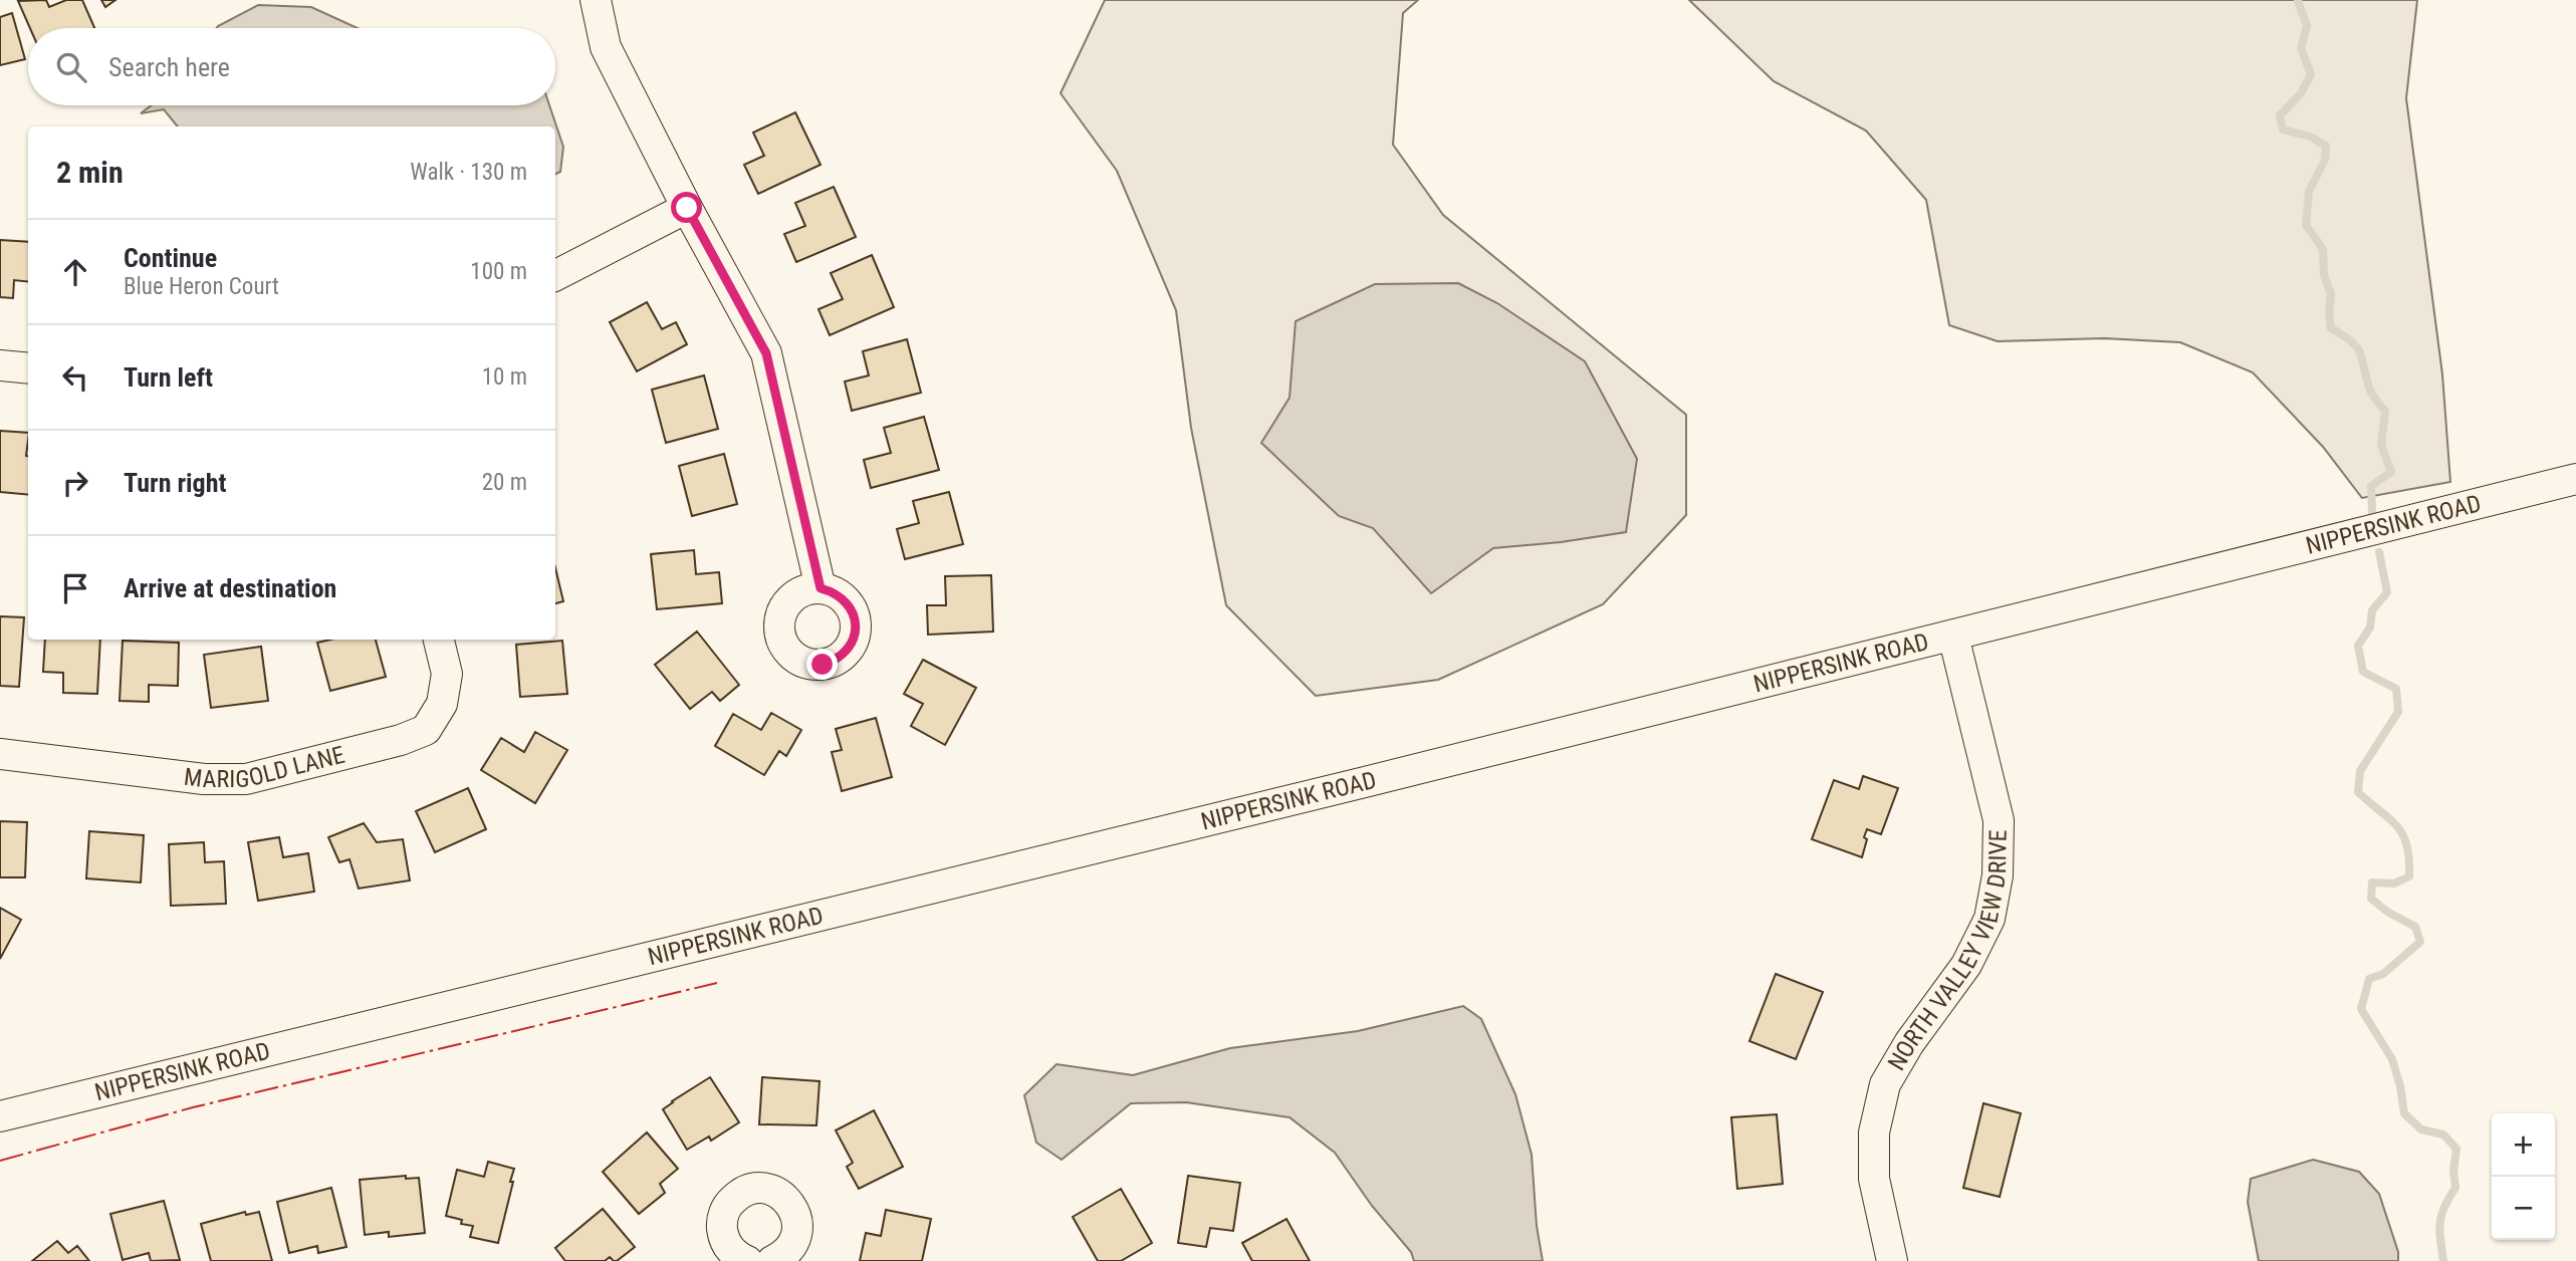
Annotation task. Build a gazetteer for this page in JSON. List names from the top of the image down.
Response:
{
  "streets": {
    "street": ["NIPPERSINK ROAD", "MARIGOLD LANE", "NORTH VALLEY VIEW DRIVE"]
  },
  "crossings": [
    ["NIPPERSINK ROAD", "NORTH VALLEY VIEW DRIVE"]
  ],
  "page": {
    "search": "Search here",
    "heading": ["2 min", "Walk · 130 m"],
    "list": [
      ["Continue", "Blue Heron Court", "100 m"],
      ["Turn left", "10 m"],
      ["Turn right", "20 m"],
      "Arrive at destination"
    ],
    "map_buttons": ["+", "−"]
  }
}
